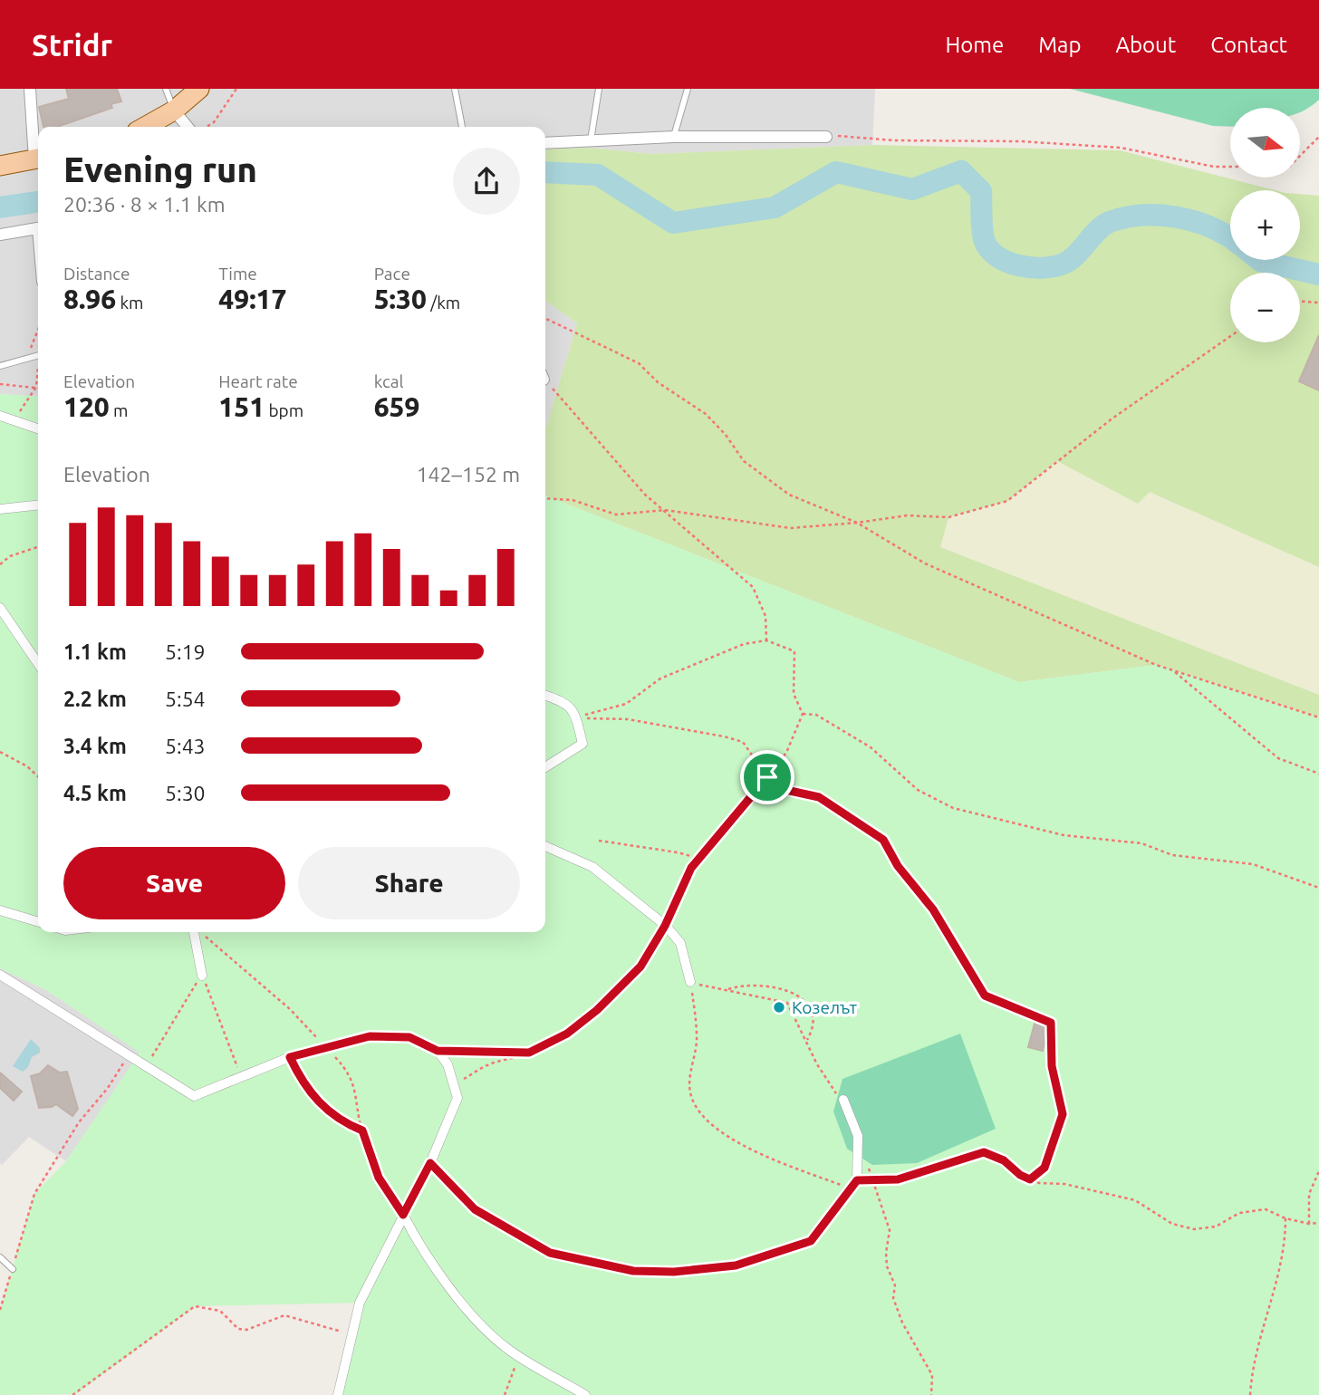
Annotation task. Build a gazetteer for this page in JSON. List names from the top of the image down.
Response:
{
  "places": ["Козелът"],
  "north": "right",
  "page": {
    "header": "Stridr",
    "nav": [
      "Home",
      "Map",
      "About",
      "Contact"
    ],
    "map_buttons": ["+", "−"],
    "heading": ["Evening run", "20:36 · 8 × 1.1 km"],
    "stats": [
      ["Distance", "8.96 km"],
      ["Time", "49:17"],
      ["Pace", "5:30 /km"],
      ["Elevation", "120 m"],
      ["Heart rate", "151 bpm"],
      ["kcal", "659"]
    ],
    "chart": ["Elevation", "142–152 m"],
    "list": [
      {
        "name": "1.1 km",
        "note": "5:19"
      },
      {
        "name": "2.2 km",
        "note": "5:54"
      },
      {
        "name": "3.4 km",
        "note": "5:43"
      },
      {
        "name": "4.5 km",
        "note": "5:30"
      }
    ],
    "buttons": ["Save", "Share"]
  }
}
